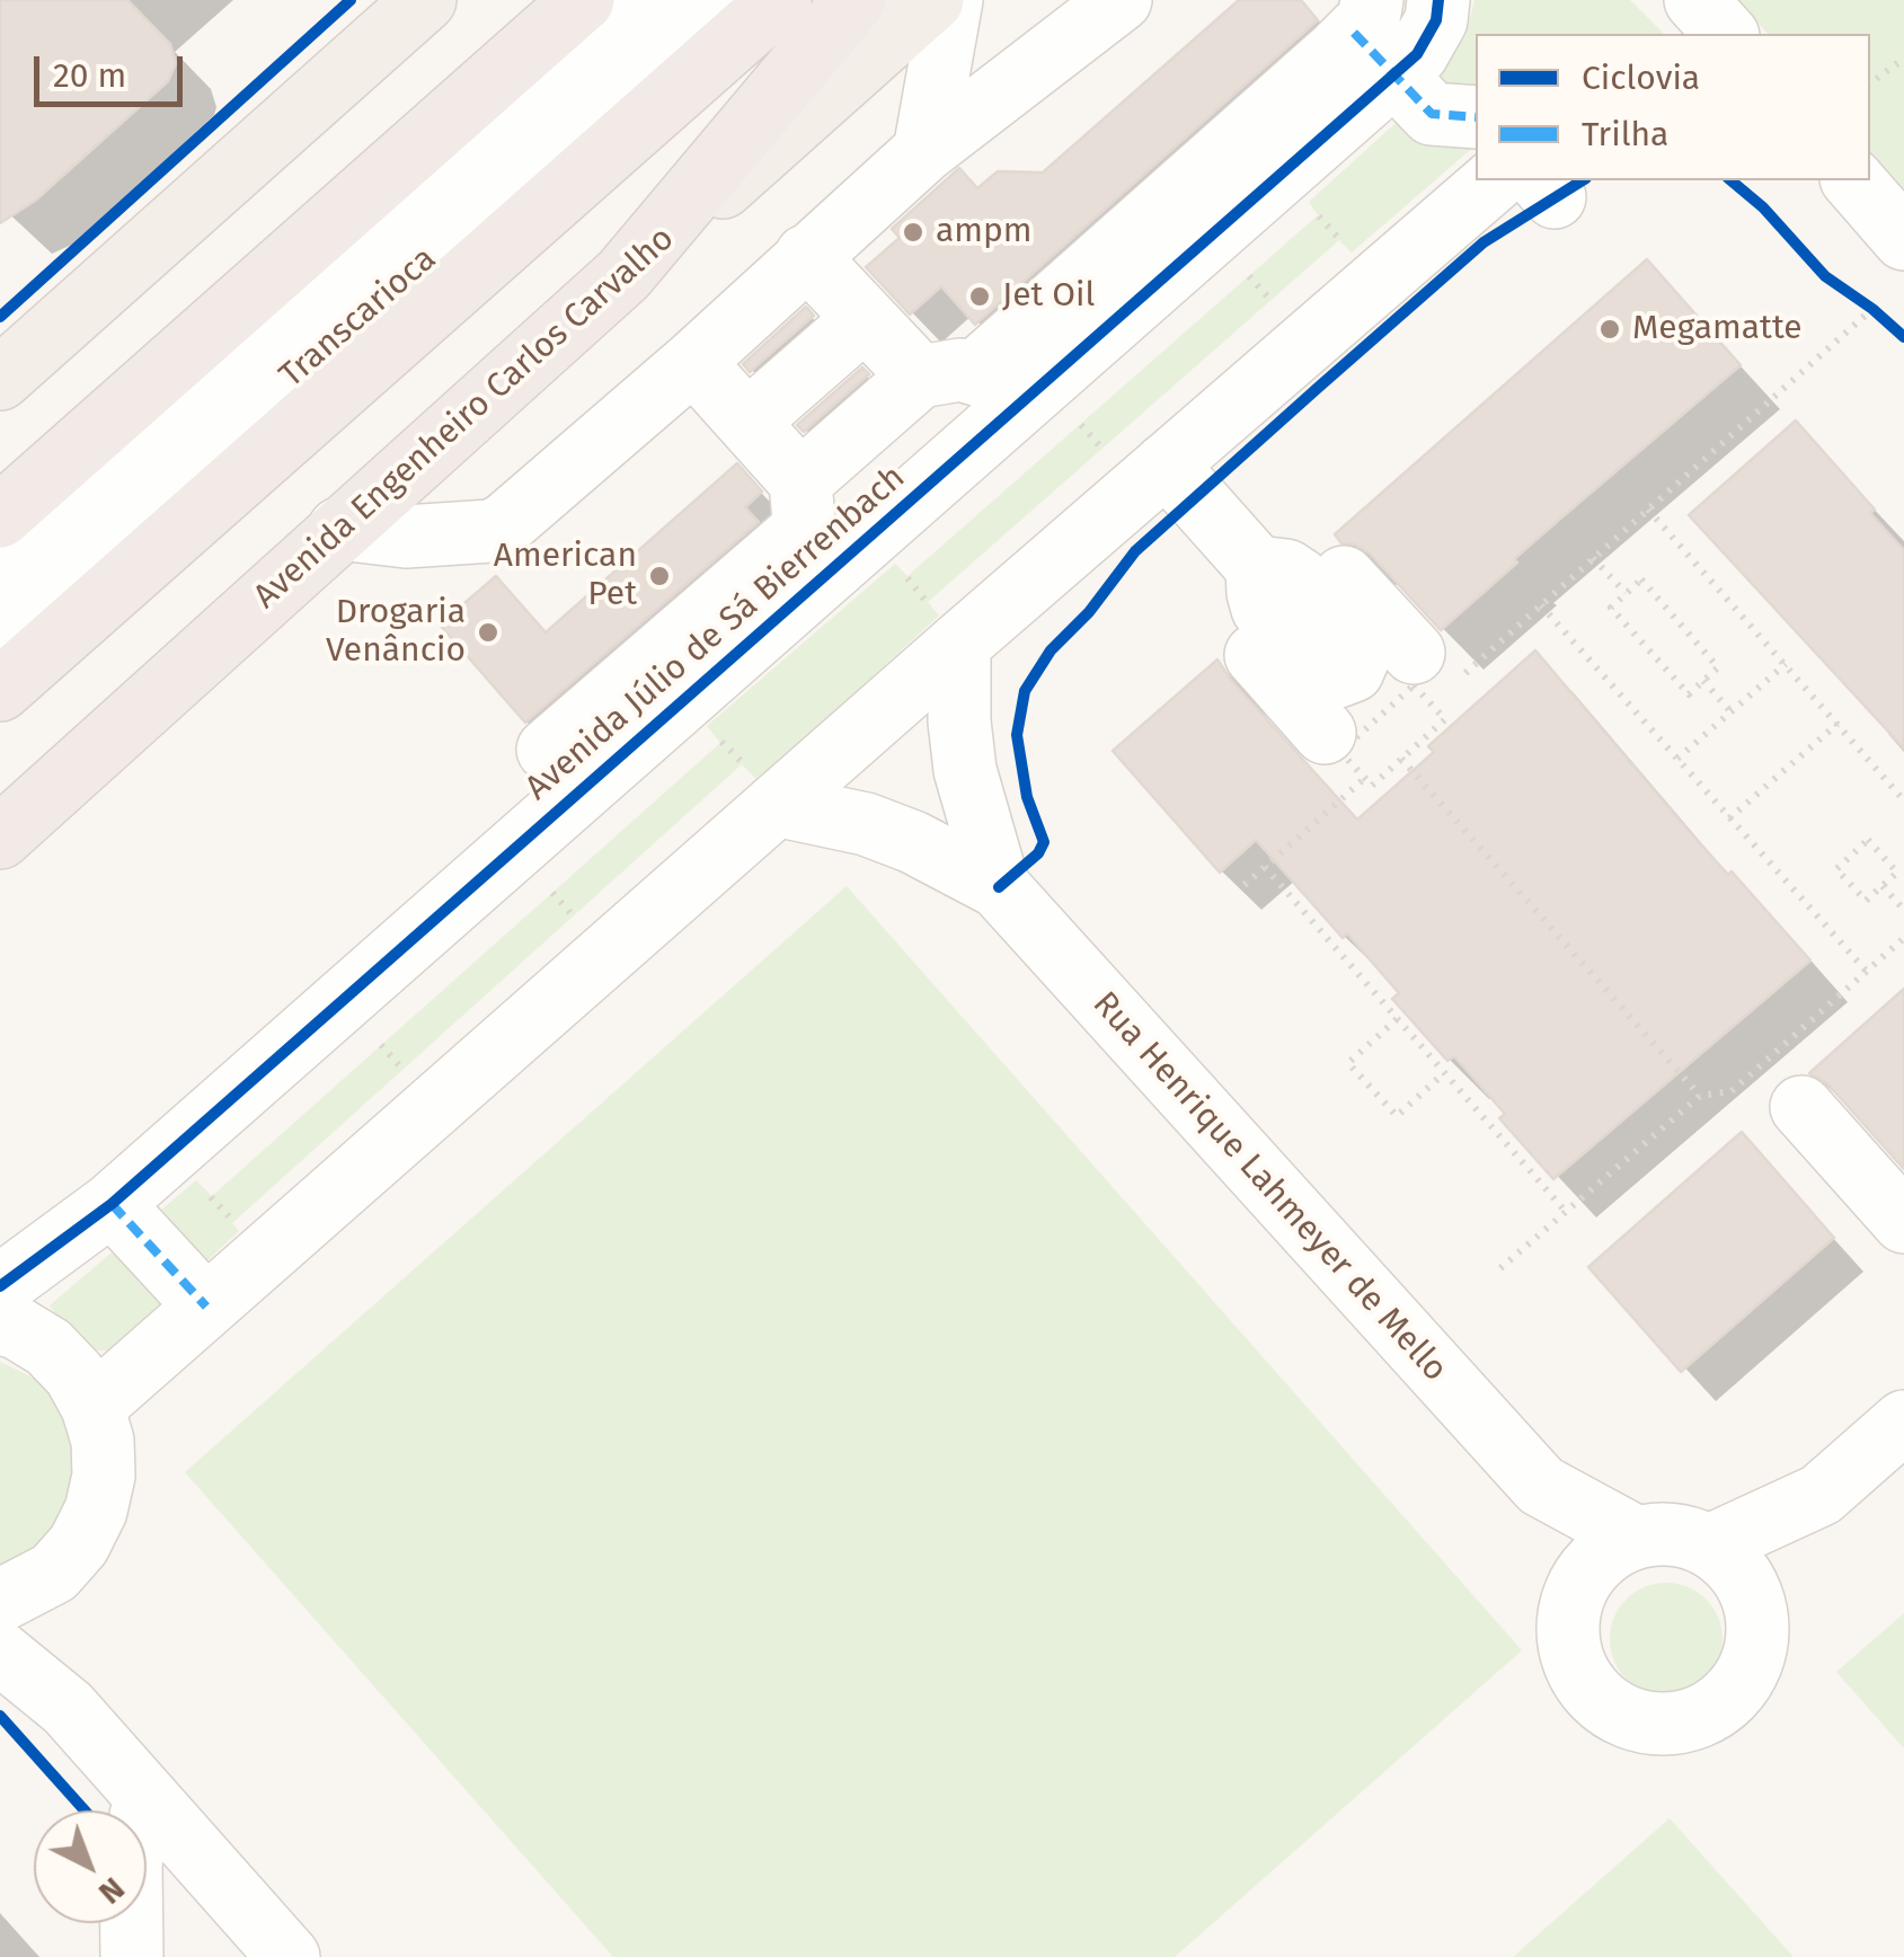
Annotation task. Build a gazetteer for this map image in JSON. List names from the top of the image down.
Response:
{
  "streets": {
    "highway": ["Avenida Engenheiro Carlos Carvalho"],
    "street": ["Transcarioca", "Avenida Júlio de Sá Bierrenbach", "Rua Henrique Lahmeyer de Mello"]
  },
  "places": [
    "ampm",
    "Jet Oil",
    "Megamatte",
    "American Pet",
    "Drogaria Venâncio"
  ],
  "legend": ["Ciclovia", "Trilha"],
  "scale_bar": "20 m",
  "north": "bottom right"
}
